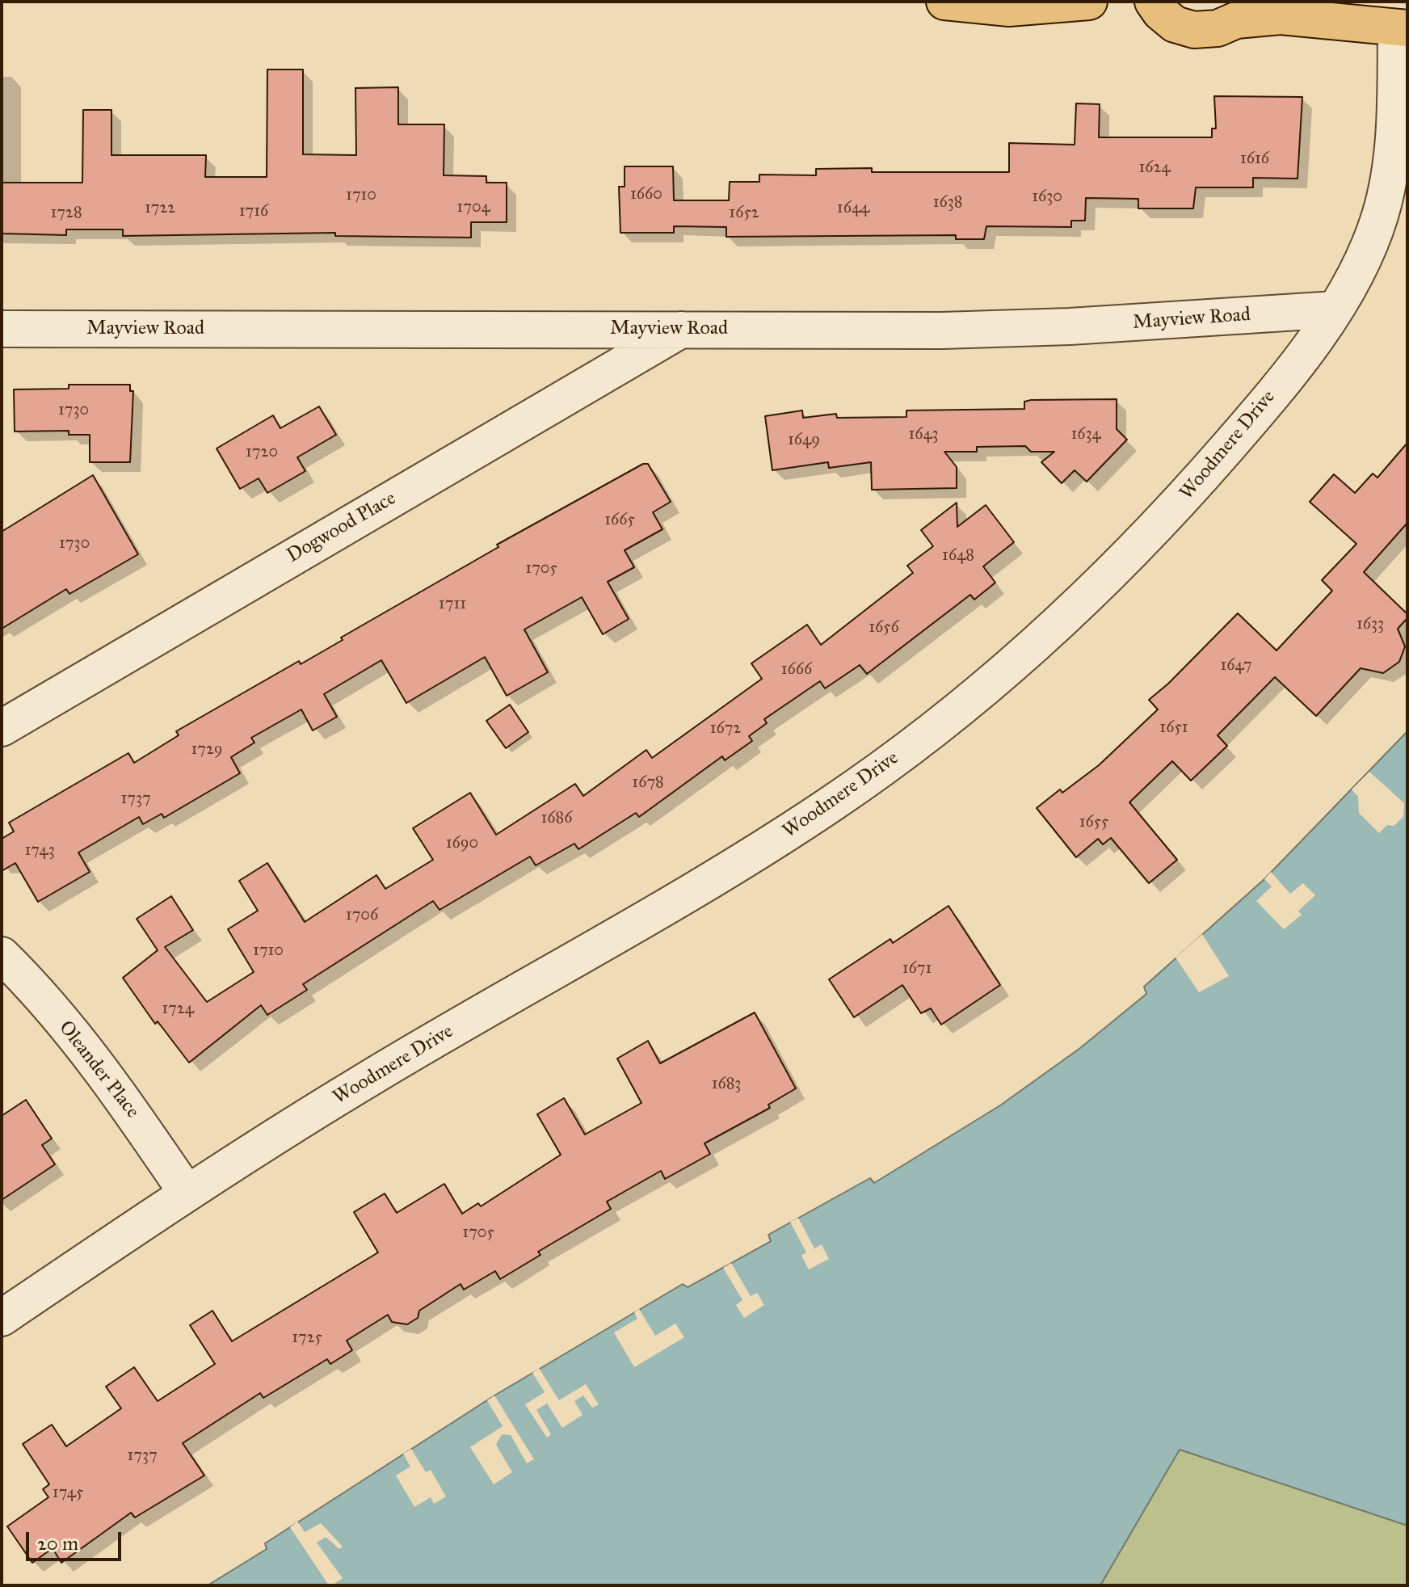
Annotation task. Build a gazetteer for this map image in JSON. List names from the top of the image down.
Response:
{
  "streets": {
    "street": [
      "Mayview Road",
      "Woodmere Drive",
      "Dogwood Place",
      "Oleander Place"
    ]
  },
  "crossings": [
    ["Mayview Road", "Woodmere Drive"],
    ["Mayview Road", "Dogwood Place"],
    ["Woodmere Drive", "Oleander Place"]
  ],
  "house_numbers": [
    "1616",
    "1624",
    "1660",
    "1710",
    "1630",
    "1638",
    "1704",
    "1722",
    "1644",
    "1716",
    "1728",
    "1652",
    "1730",
    "1643",
    "1634",
    "1649",
    "1720",
    "1665",
    "1730",
    "1648",
    "1705",
    "1711",
    "1633",
    "1656",
    "1647",
    "1666",
    "1651",
    "1672",
    "1729",
    "1678",
    "1737",
    "1686",
    "1655",
    "1690",
    "1743",
    "1706",
    "1710",
    "1671",
    "1724",
    "1683",
    "1705",
    "1725",
    "1737",
    "1745"
  ],
  "scale_bar": "20 m"
}
